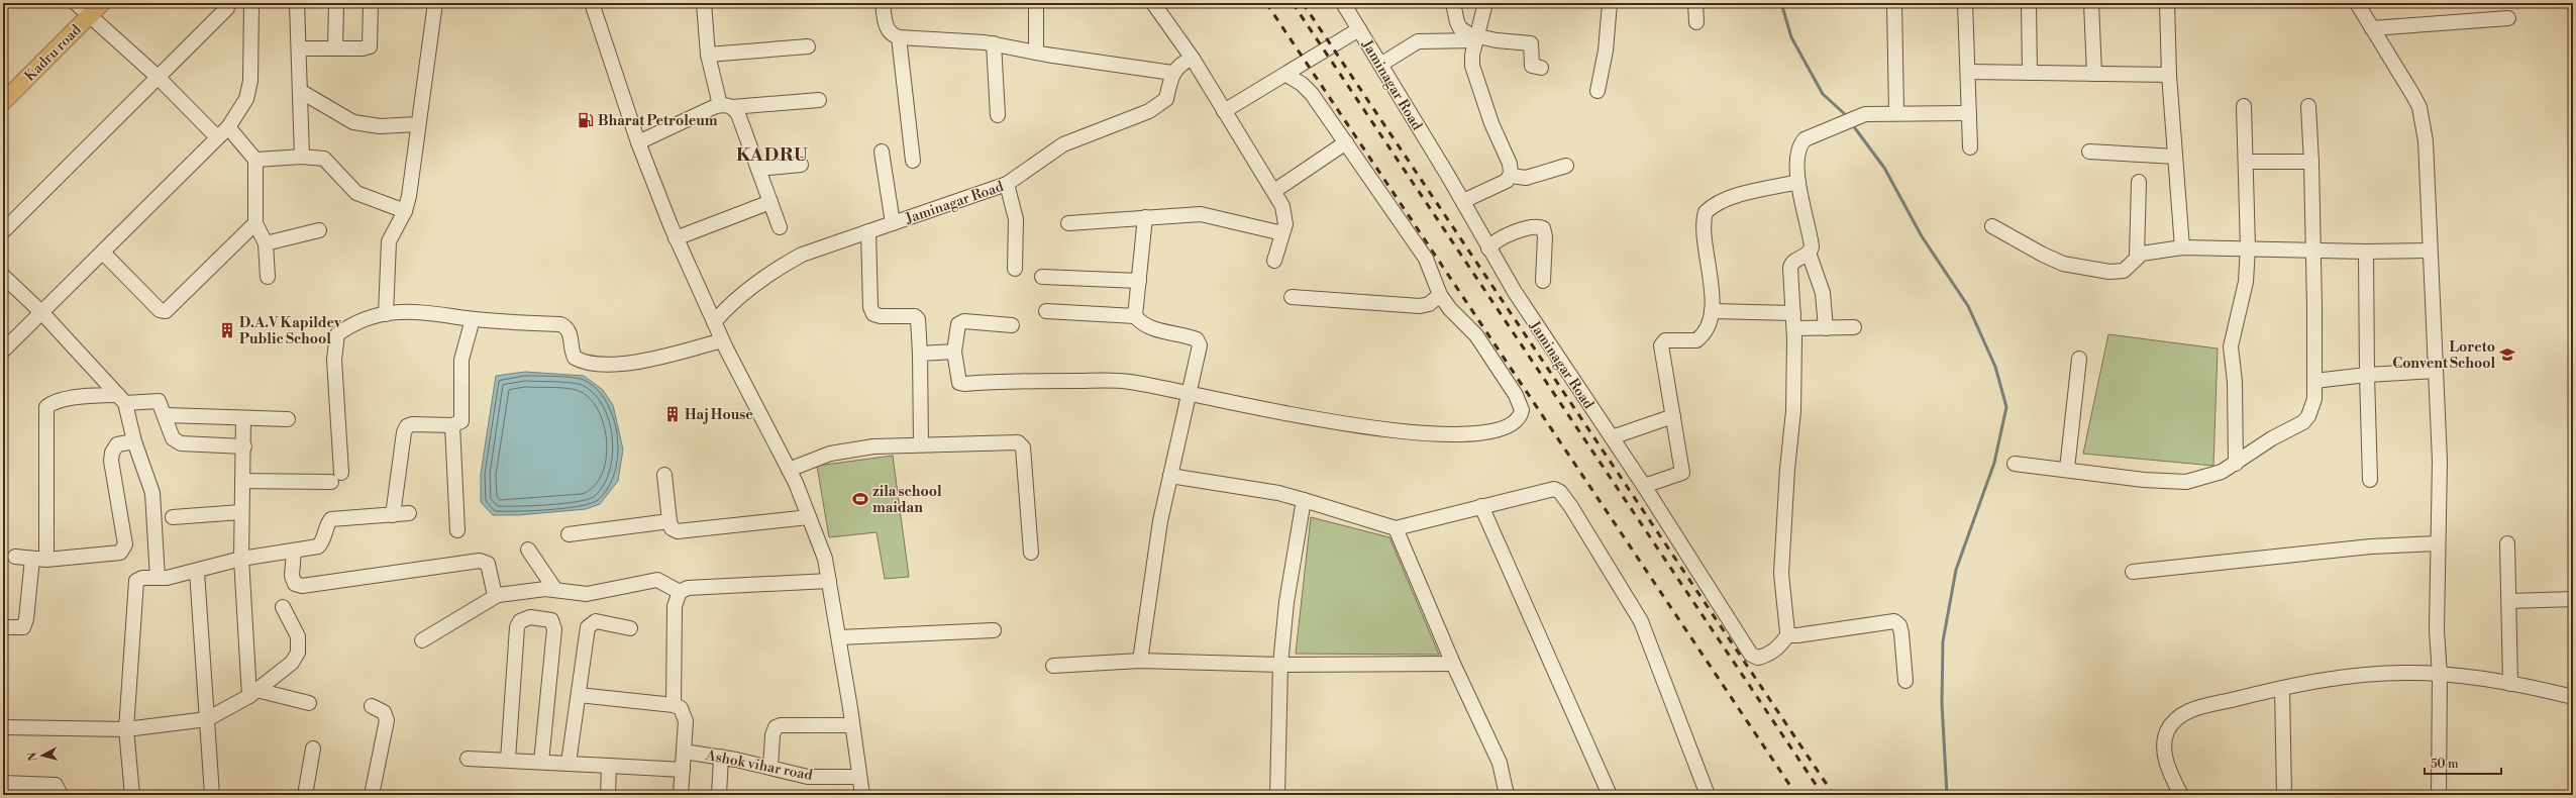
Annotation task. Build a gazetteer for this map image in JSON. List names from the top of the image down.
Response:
{
  "streets": {
    "main road": ["Kadru road"],
    "street": ["Jaminagar Road", "Ashok vihar road"]
  },
  "districts": ["KADRU"],
  "places": {
    "fuel station": ["Bharat Petroleum"],
    "building": ["D.A.V Kapildev Public School", "Haj House"],
    "school or university": ["Loreto Convent School"],
    "sports": ["zila school maidan"]
  },
  "scale_bar": "50 m",
  "north": "left"
}
